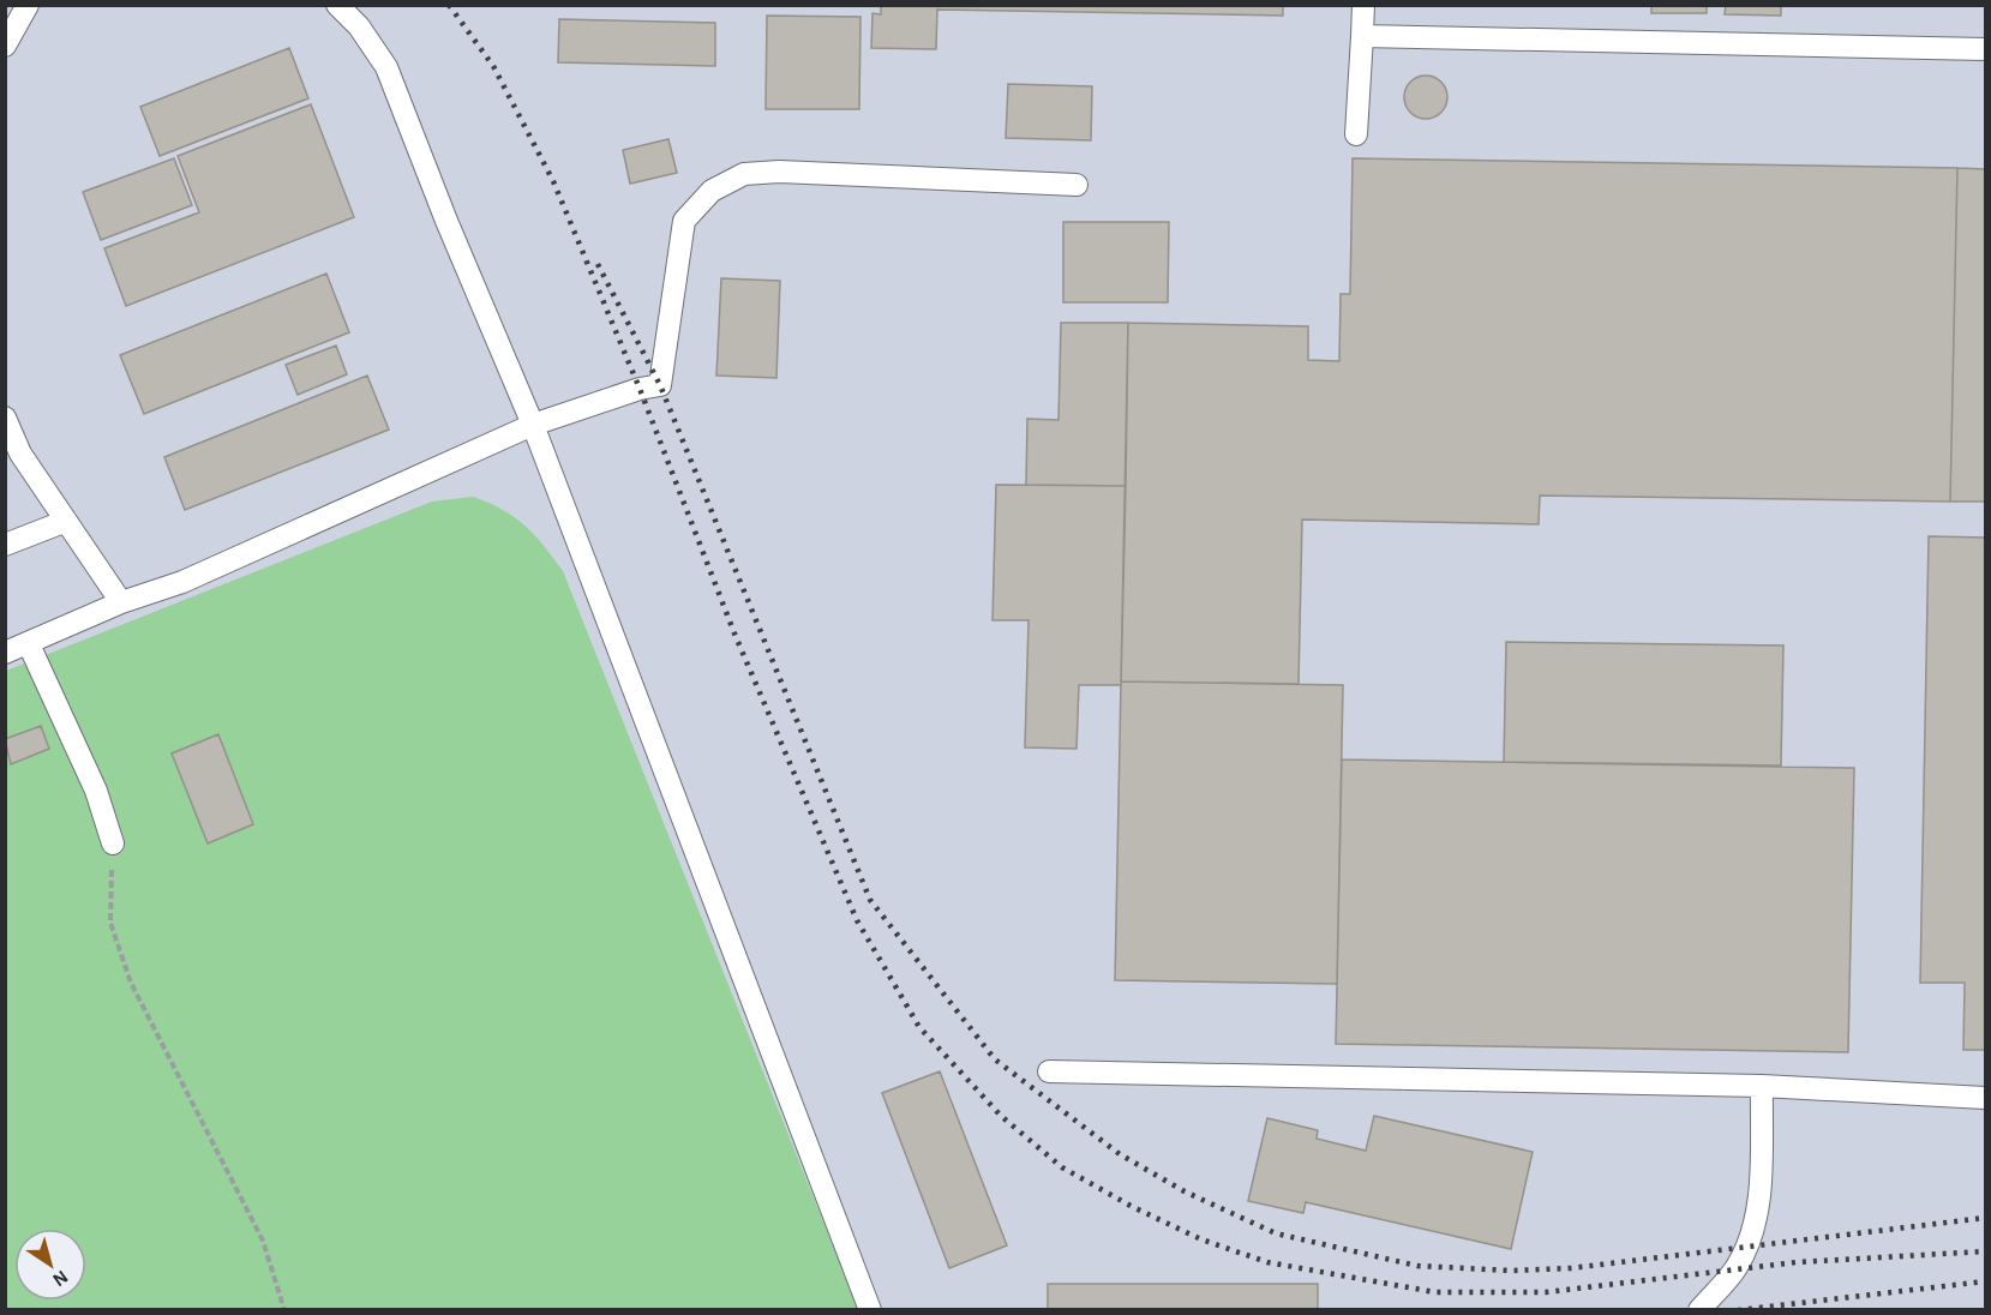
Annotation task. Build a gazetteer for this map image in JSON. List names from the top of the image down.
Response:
{
  "north": "bottom right"
}
